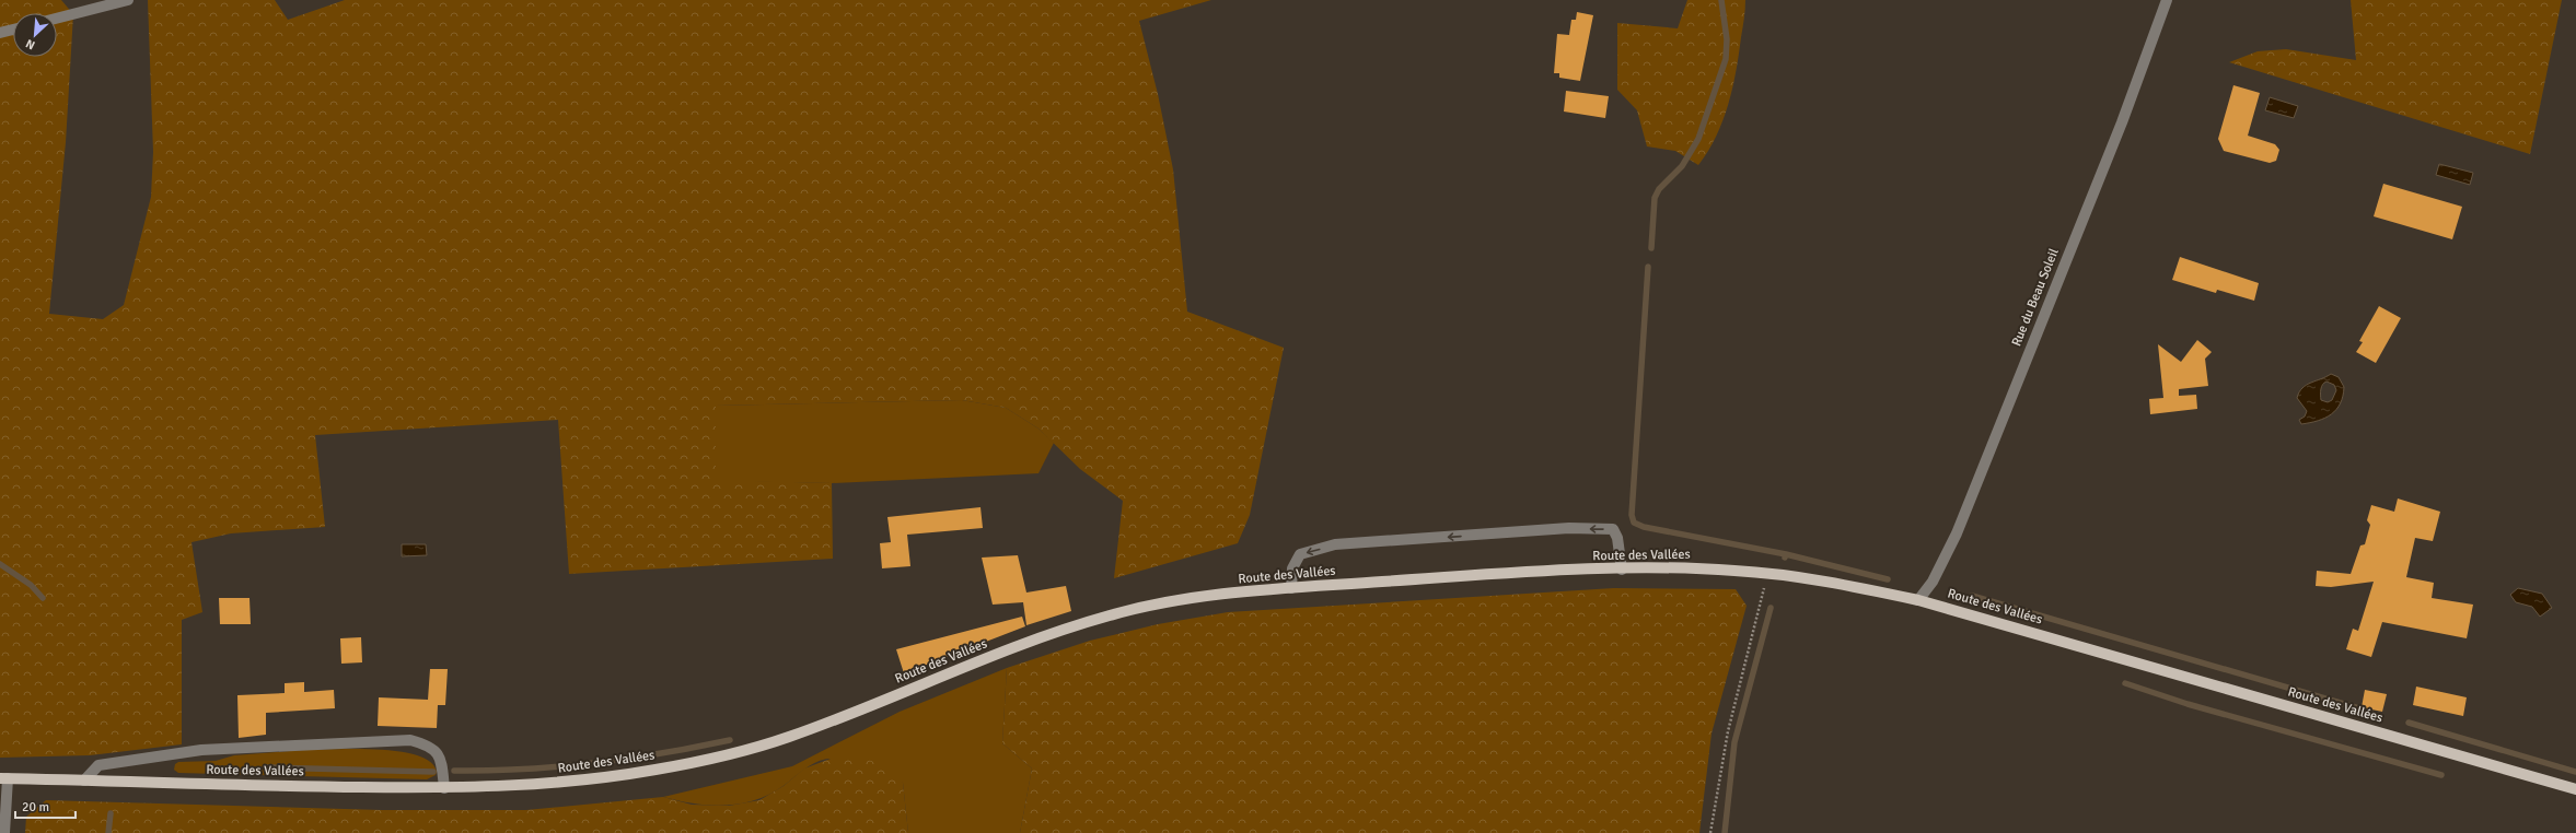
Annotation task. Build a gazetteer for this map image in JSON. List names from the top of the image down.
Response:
{
  "streets": {
    "main road": ["Route des Vallées"],
    "street": ["Rue du Beau Soleil"]
  },
  "crossings": [
    ["Rue du Beau Soleil", "Route des Vallées"]
  ],
  "scale_bar": "20 m",
  "north": "bottom left"
}
